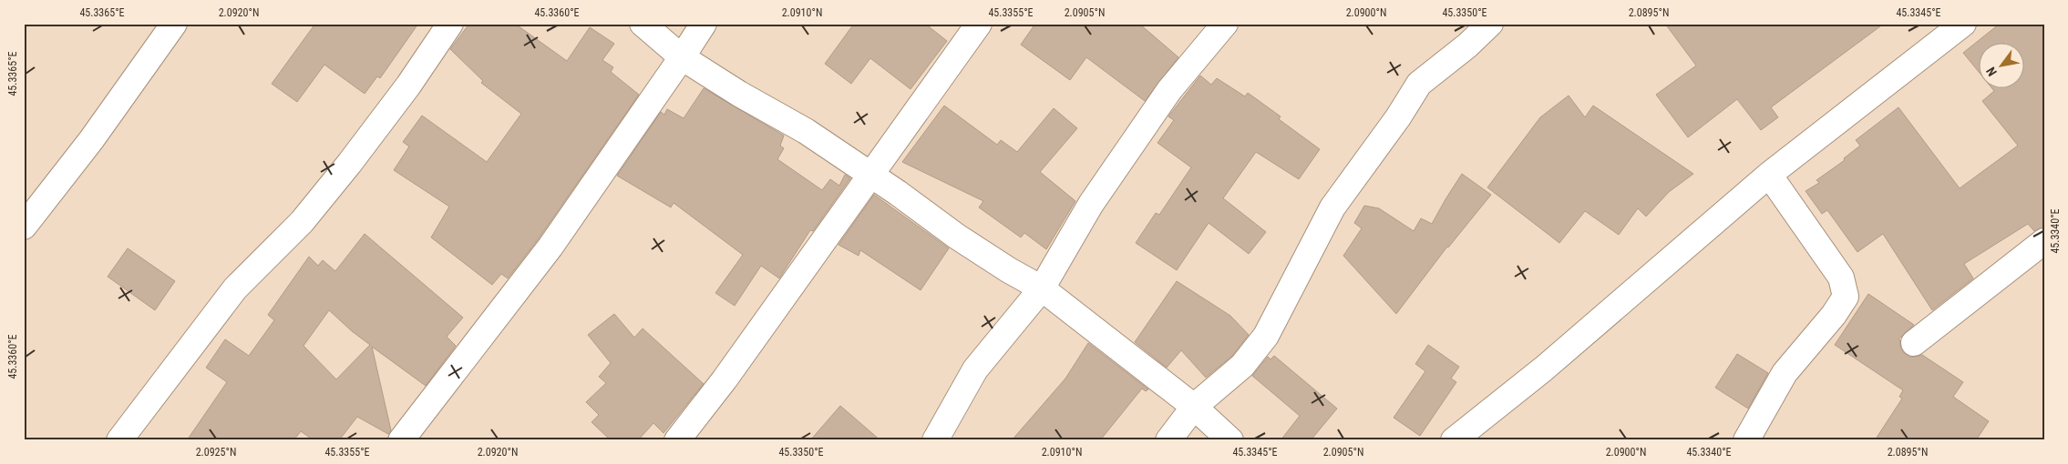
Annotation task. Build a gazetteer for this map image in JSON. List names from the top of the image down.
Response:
{
  "north": "bottom left",
  "coordinates": [
    "45.3365°E",
    "2.0920°N",
    "45.3360°E",
    "2.0910°N",
    "45.3355°E",
    "2.0905°N",
    "2.0900°N",
    "45.3350°E",
    "2.0895°N",
    "45.3345°E",
    "45.3340°E",
    "2.0925°N"
  ]
}
